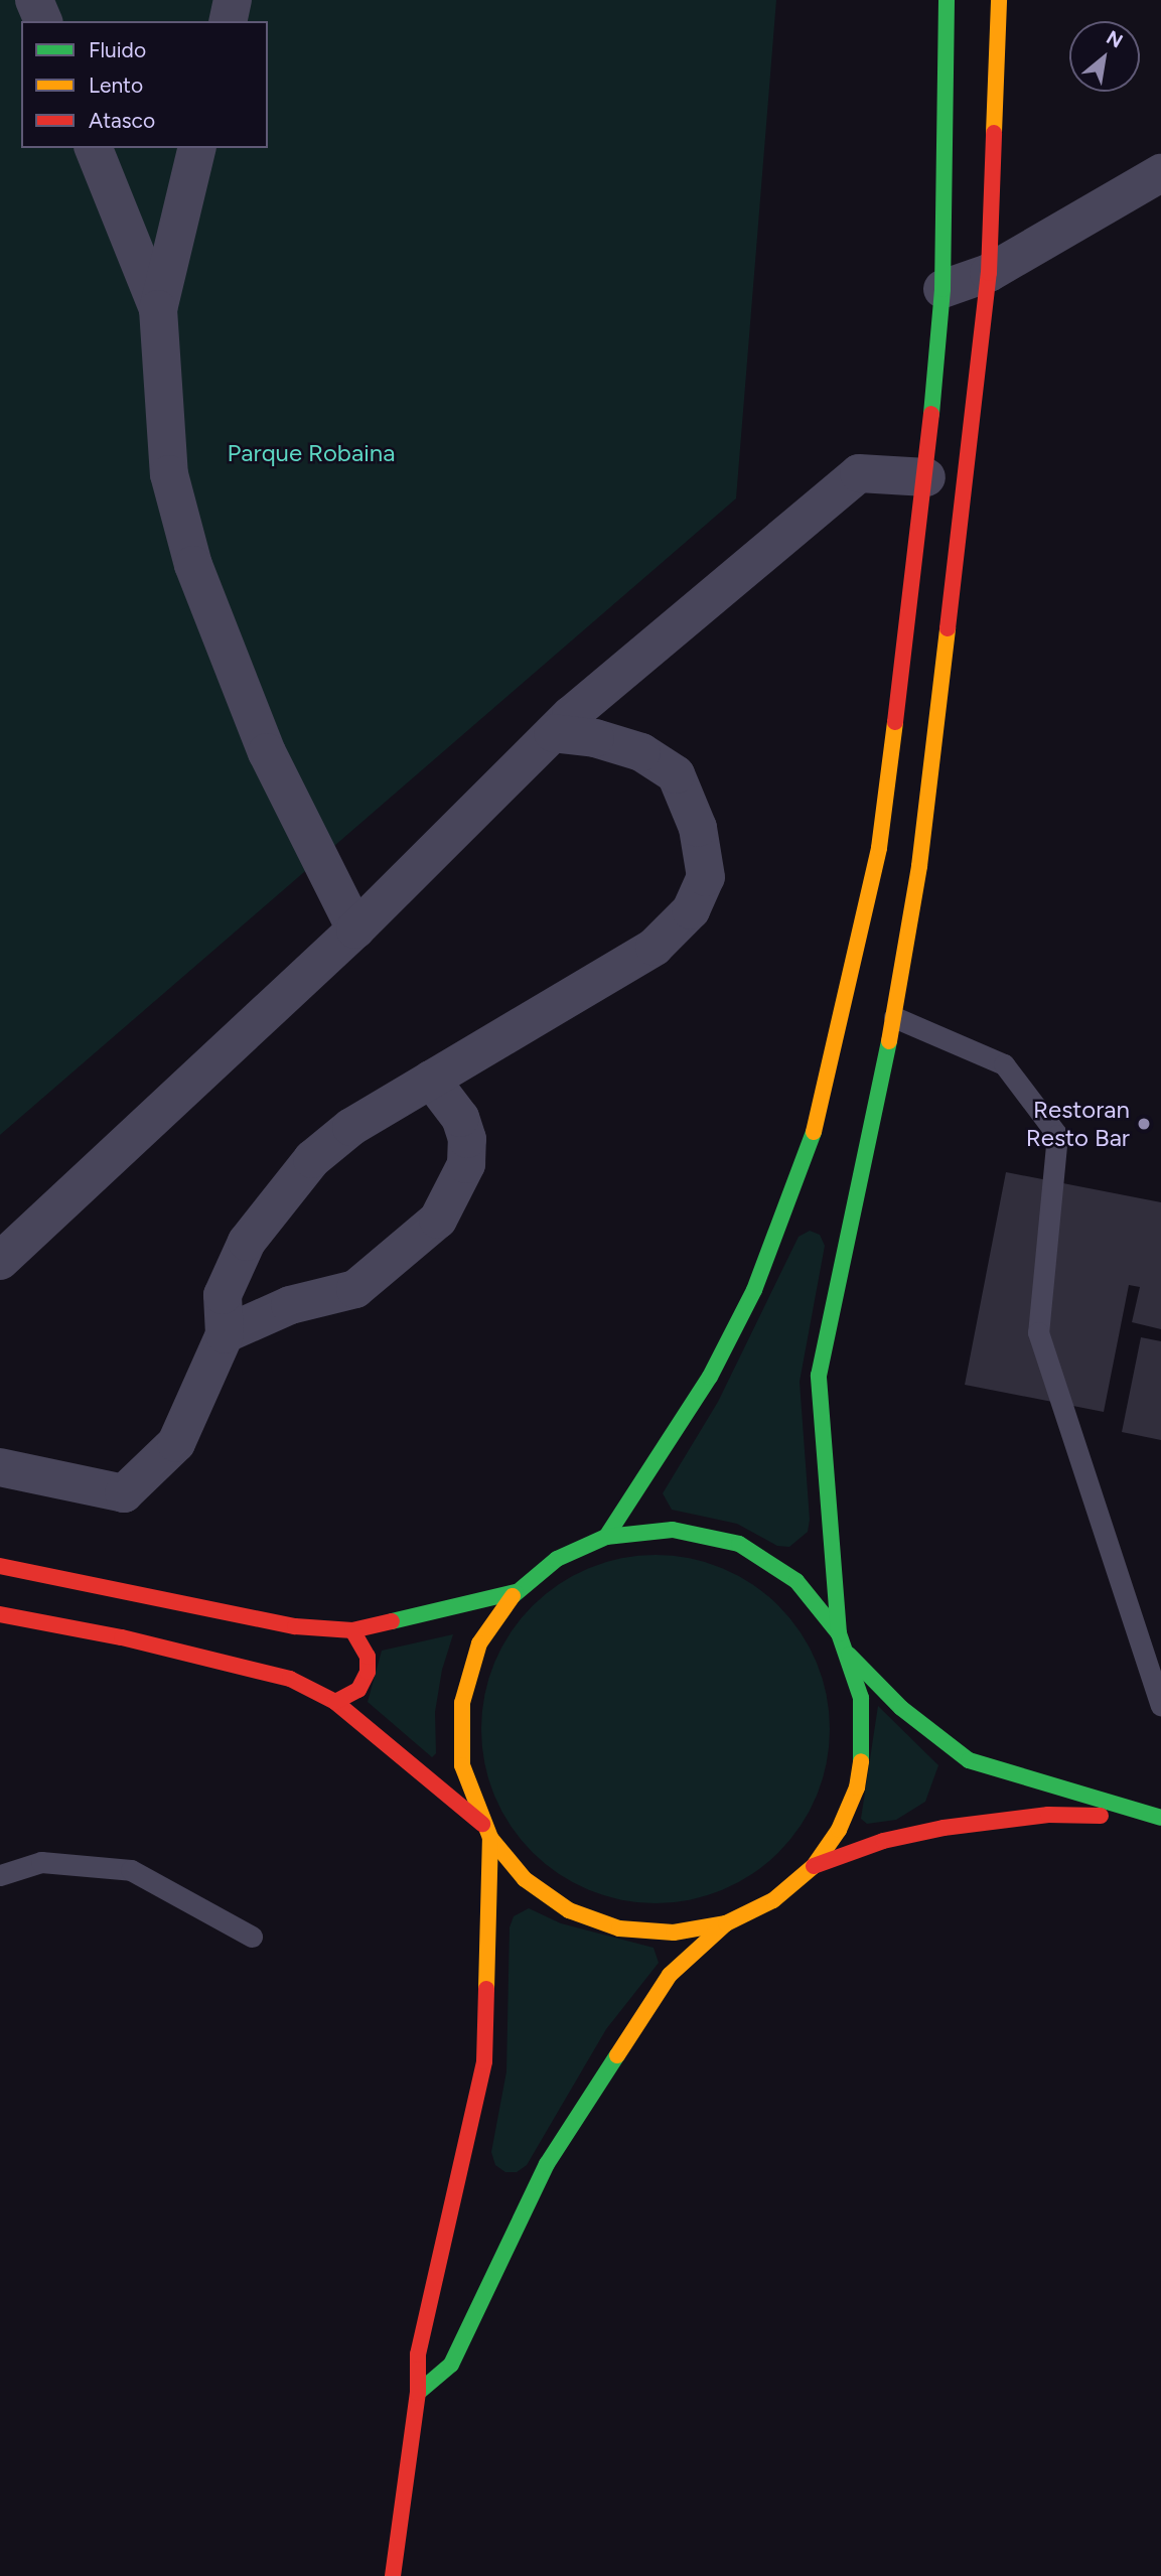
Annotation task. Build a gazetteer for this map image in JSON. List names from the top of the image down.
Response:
{
  "parks": ["Parque Robaina"],
  "places": ["Restoran Resto Bar"],
  "legend": ["Fluido", "Lento", "Atasco"],
  "north": "top right"
}
